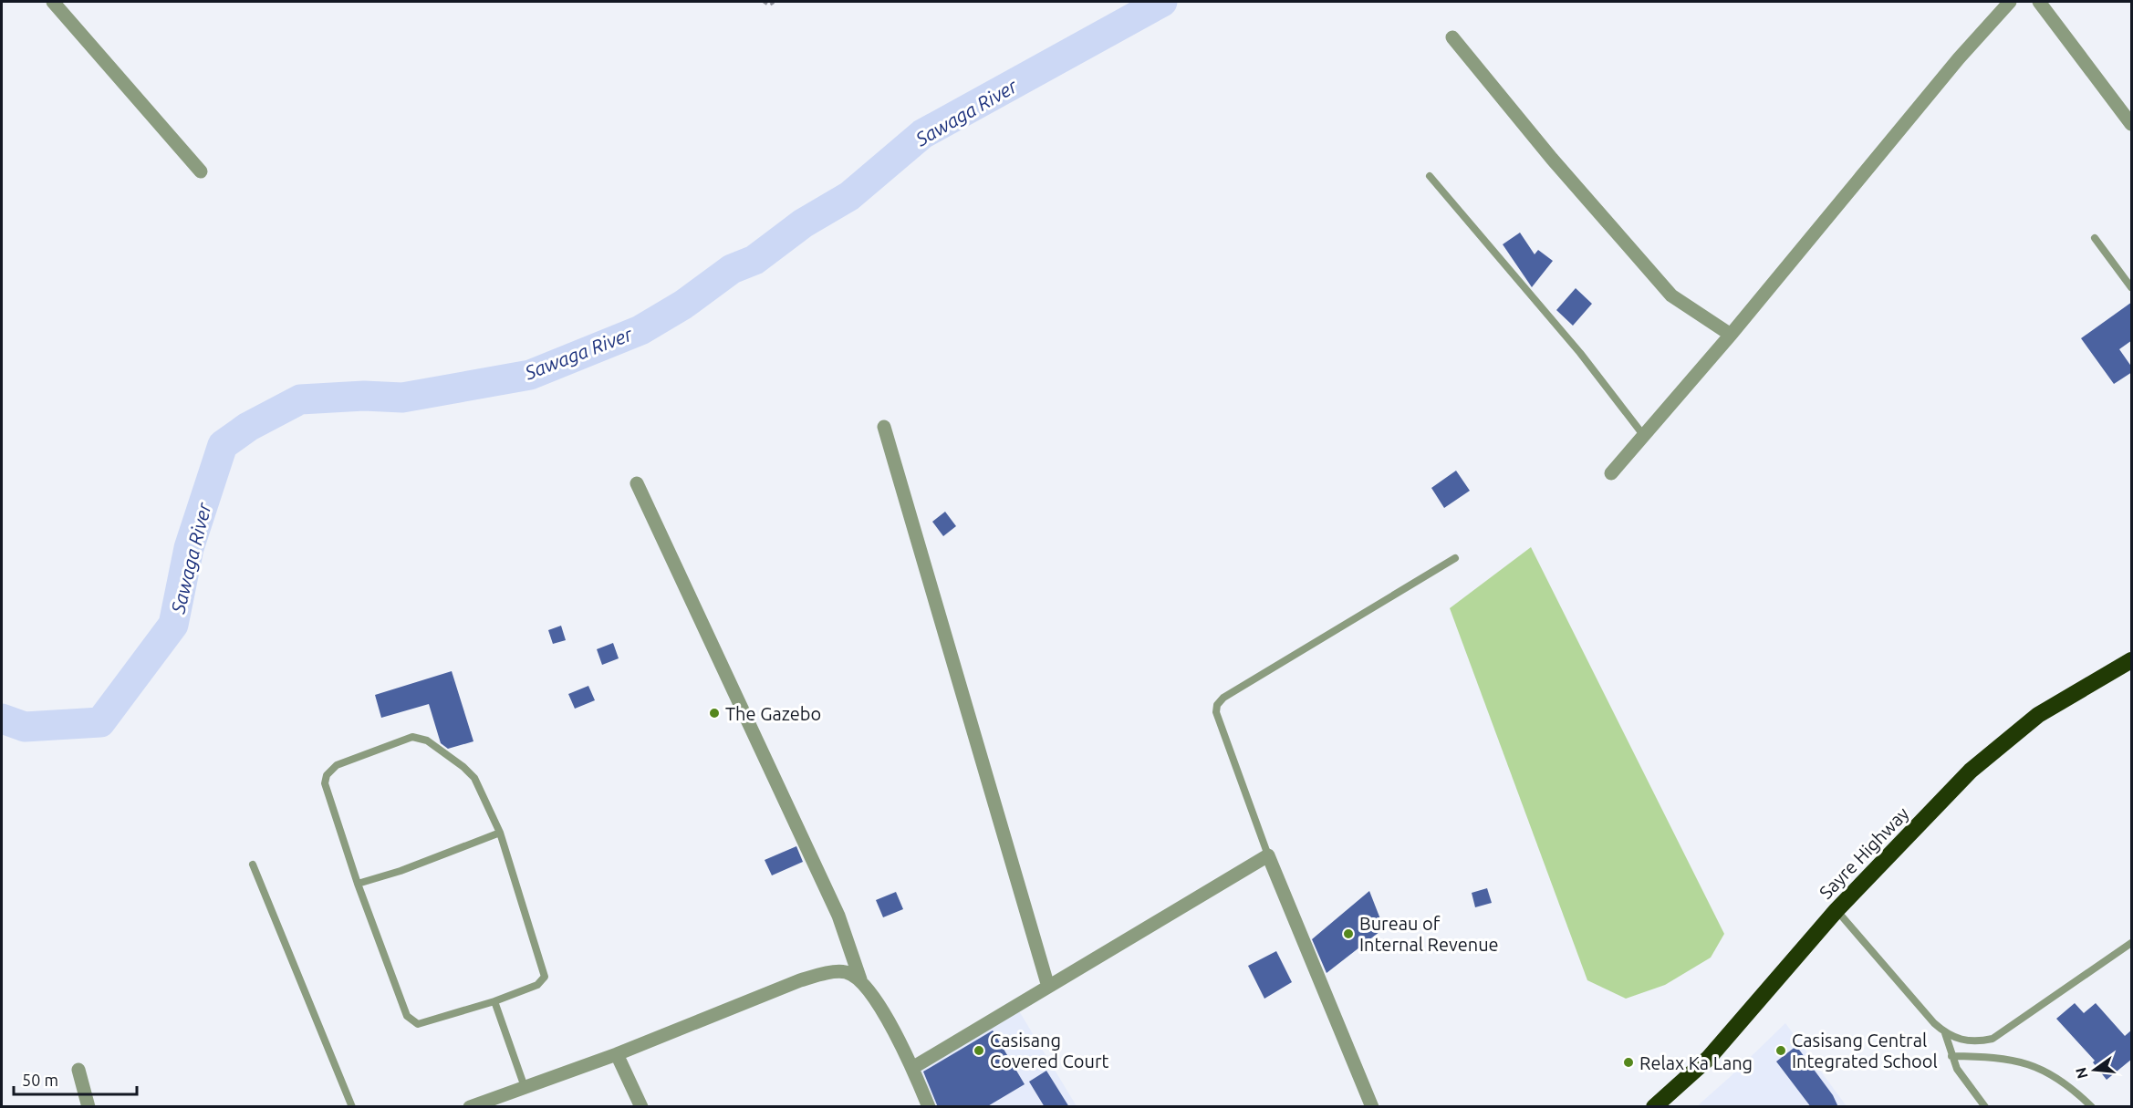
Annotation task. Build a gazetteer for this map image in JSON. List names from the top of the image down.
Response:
{
  "streets": {
    "highway": ["Sayre Highway"]
  },
  "water": ["Sawaga River"],
  "places": [
    "The Gazebo",
    "Bureau of Internal Revenue",
    "Casisang Covered Court",
    "Casisang Central Integrated School",
    "Relax Ka Lang"
  ],
  "scale_bar": "50 m",
  "north": "left"
}
